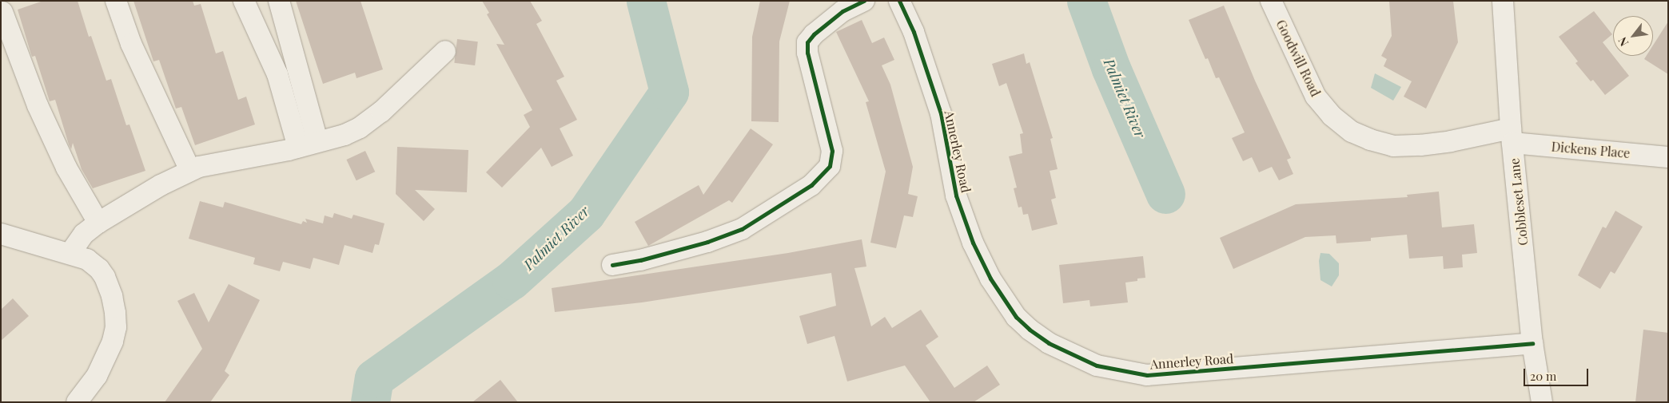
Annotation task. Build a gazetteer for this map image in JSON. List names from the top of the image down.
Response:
{
  "streets": {
    "street": [
      "Goodwill Road",
      "Dickens Place",
      "Annerley Road",
      "Cobbleset Lane"
    ]
  },
  "crossings": [
    ["Goodwill Road", "Dickens Place"],
    ["Goodwill Road", "Cobbleset Lane"],
    ["Dickens Place", "Cobbleset Lane"],
    ["Annerley Road", "Cobbleset Lane"]
  ],
  "water": ["Palmiet River"],
  "scale_bar": "20 m",
  "north": "bottom left"
}
